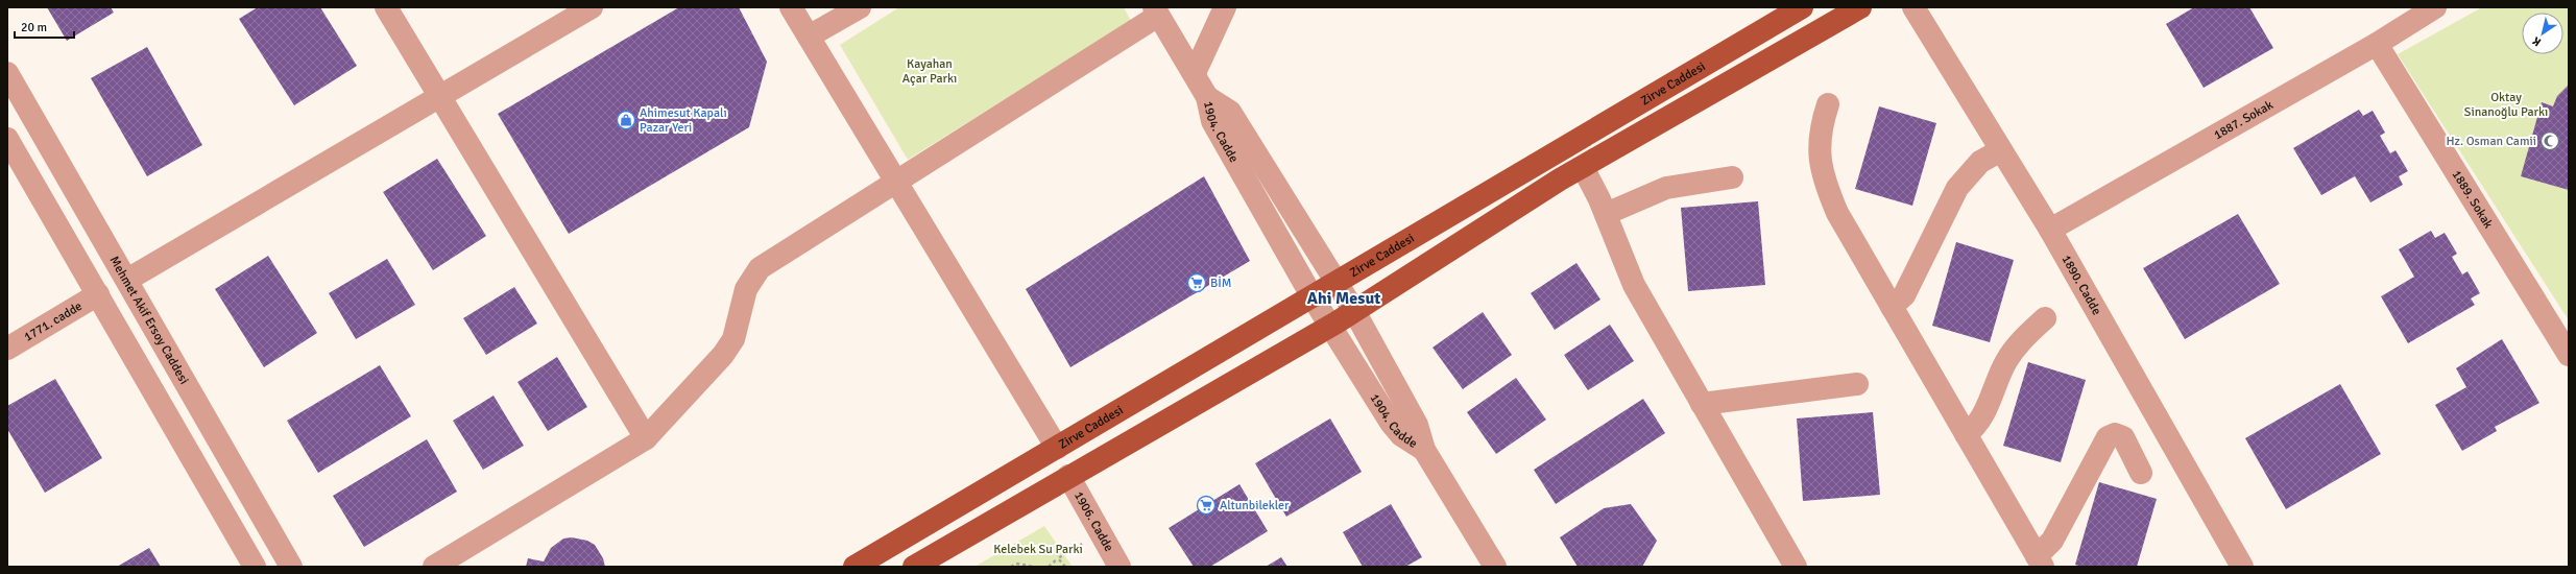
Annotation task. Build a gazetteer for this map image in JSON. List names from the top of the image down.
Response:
{
  "streets": {
    "main road": ["Zirve Caddesi"],
    "street": [
      "1887. Sokak",
      "1904. Cadde",
      "1889. Sokak",
      "1890. Cadde",
      "Mehmet Akif Ersoy Caddesi",
      "1771. cadde",
      "1906. Cadde"
    ]
  },
  "crossings": [
    ["Zirve Caddesi", "1904. Cadde"],
    ["1887. Sokak", "1889. Sokak"],
    ["1887. Sokak", "1890. Cadde"]
  ],
  "districts": ["Ahi Mesut"],
  "parks": ["Kayahan Açar Parkı", "Oktay Sinanoğlu Parkı", "Kelebek Su Parkı"],
  "places": {
    "shop": ["Ahimesut Kapalı Pazar Yeri"],
    "mosque": ["Hz. Osman Camii"],
    "supermarket": ["BİM", "Altunbilekler"]
  },
  "scale_bar": "20 m",
  "north": "bottom left"
}
